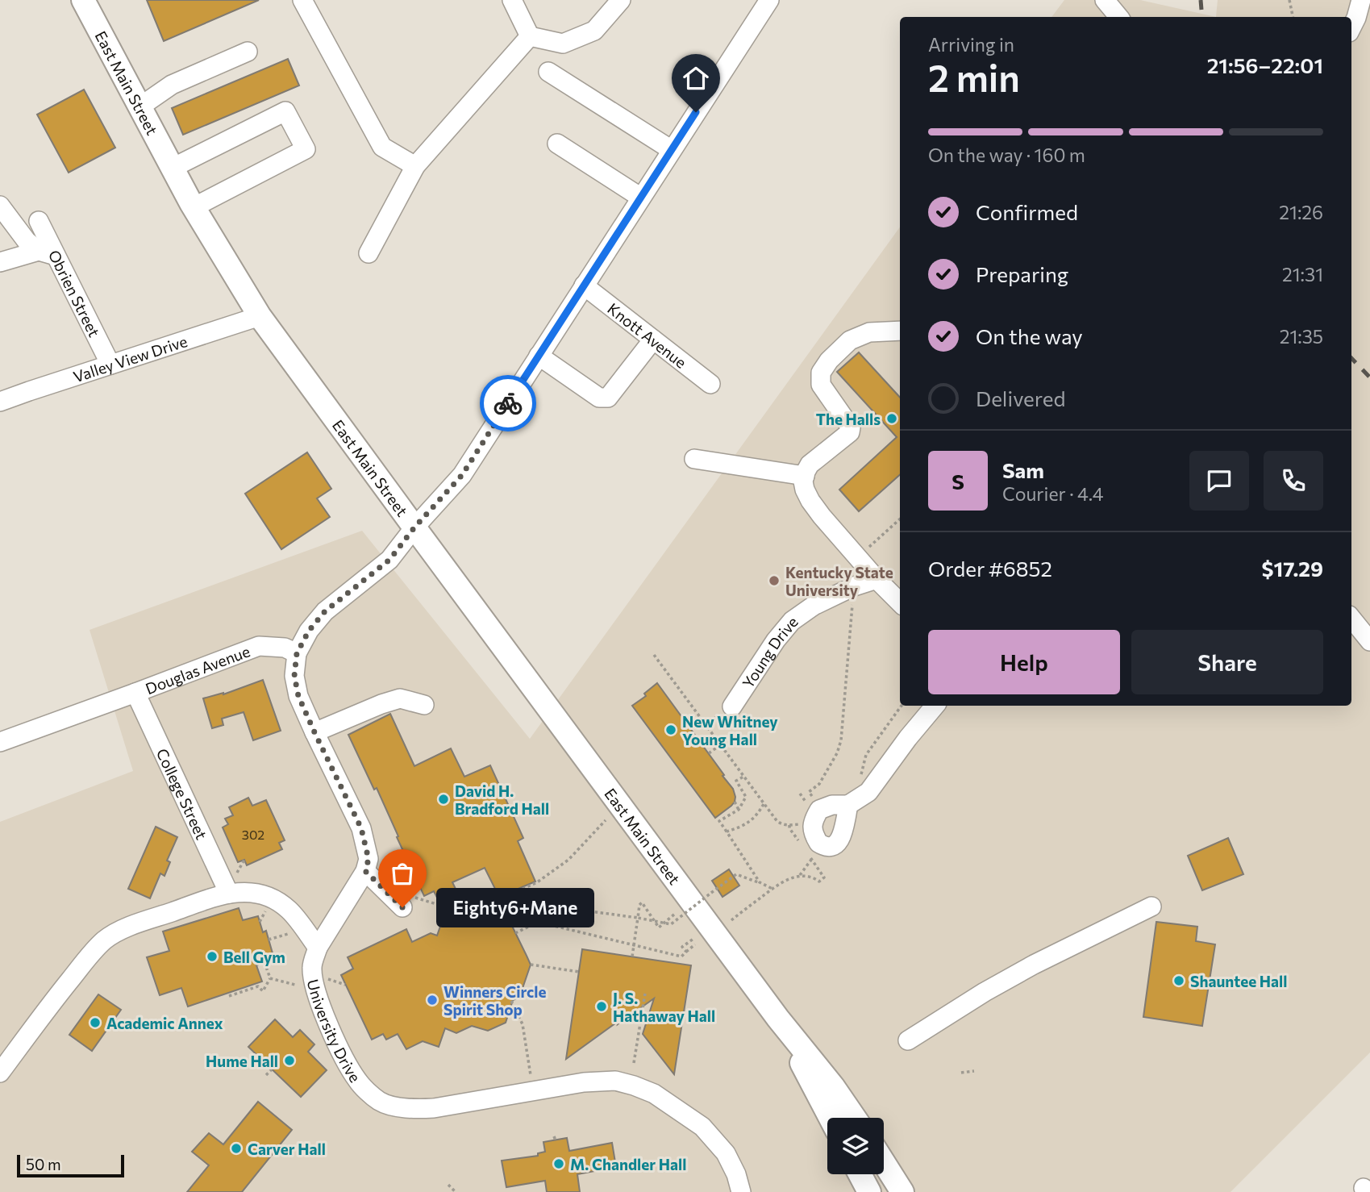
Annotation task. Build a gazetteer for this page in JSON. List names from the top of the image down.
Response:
{
  "streets": {
    "main road": ["East Main Street"],
    "street": [
      "Obrien Street",
      "Knott Avenue",
      "Valley View Drive",
      "Young Drive",
      "Douglas Avenue",
      "College Street",
      "University Drive"
    ]
  },
  "crossings": [
    ["East Main Street", "Valley View Drive"],
    ["Obrien Street", "Valley View Drive"],
    ["Douglas Avenue", "College Street"]
  ],
  "places": [
    "The Halls",
    "Kentucky State University",
    "New Whitney Young Hall",
    "David H. Bradford Hall",
    "Eighty6+Mane",
    "Bell Gym",
    "Shauntee Hall",
    "Winners Circle Spirit Shop",
    "J. S. Hathaway Hall",
    "Academic Annex",
    "Hume Hall",
    "Carver Hall",
    "M. Chandler Hall"
  ],
  "house_numbers": ["302"],
  "scale_bar": "50 m",
  "page": {
    "heading": ["2 min", "Arriving in", "21:56–22:01"],
    "panel": [
      "Sam",
      "Courier · 4.4",
      "Order #6852",
      "$17.29"
    ],
    "bar": "On the way · 160 m",
    "list": [
      ["Confirmed", "21:26"],
      ["Preparing", "21:31"],
      ["On the way", "21:35"],
      "Delivered"
    ],
    "round": "S",
    "buttons": ["Help", "Share"],
    "bubble": "Eighty6+Mane",
    "scale": "50 m"
  }
}
